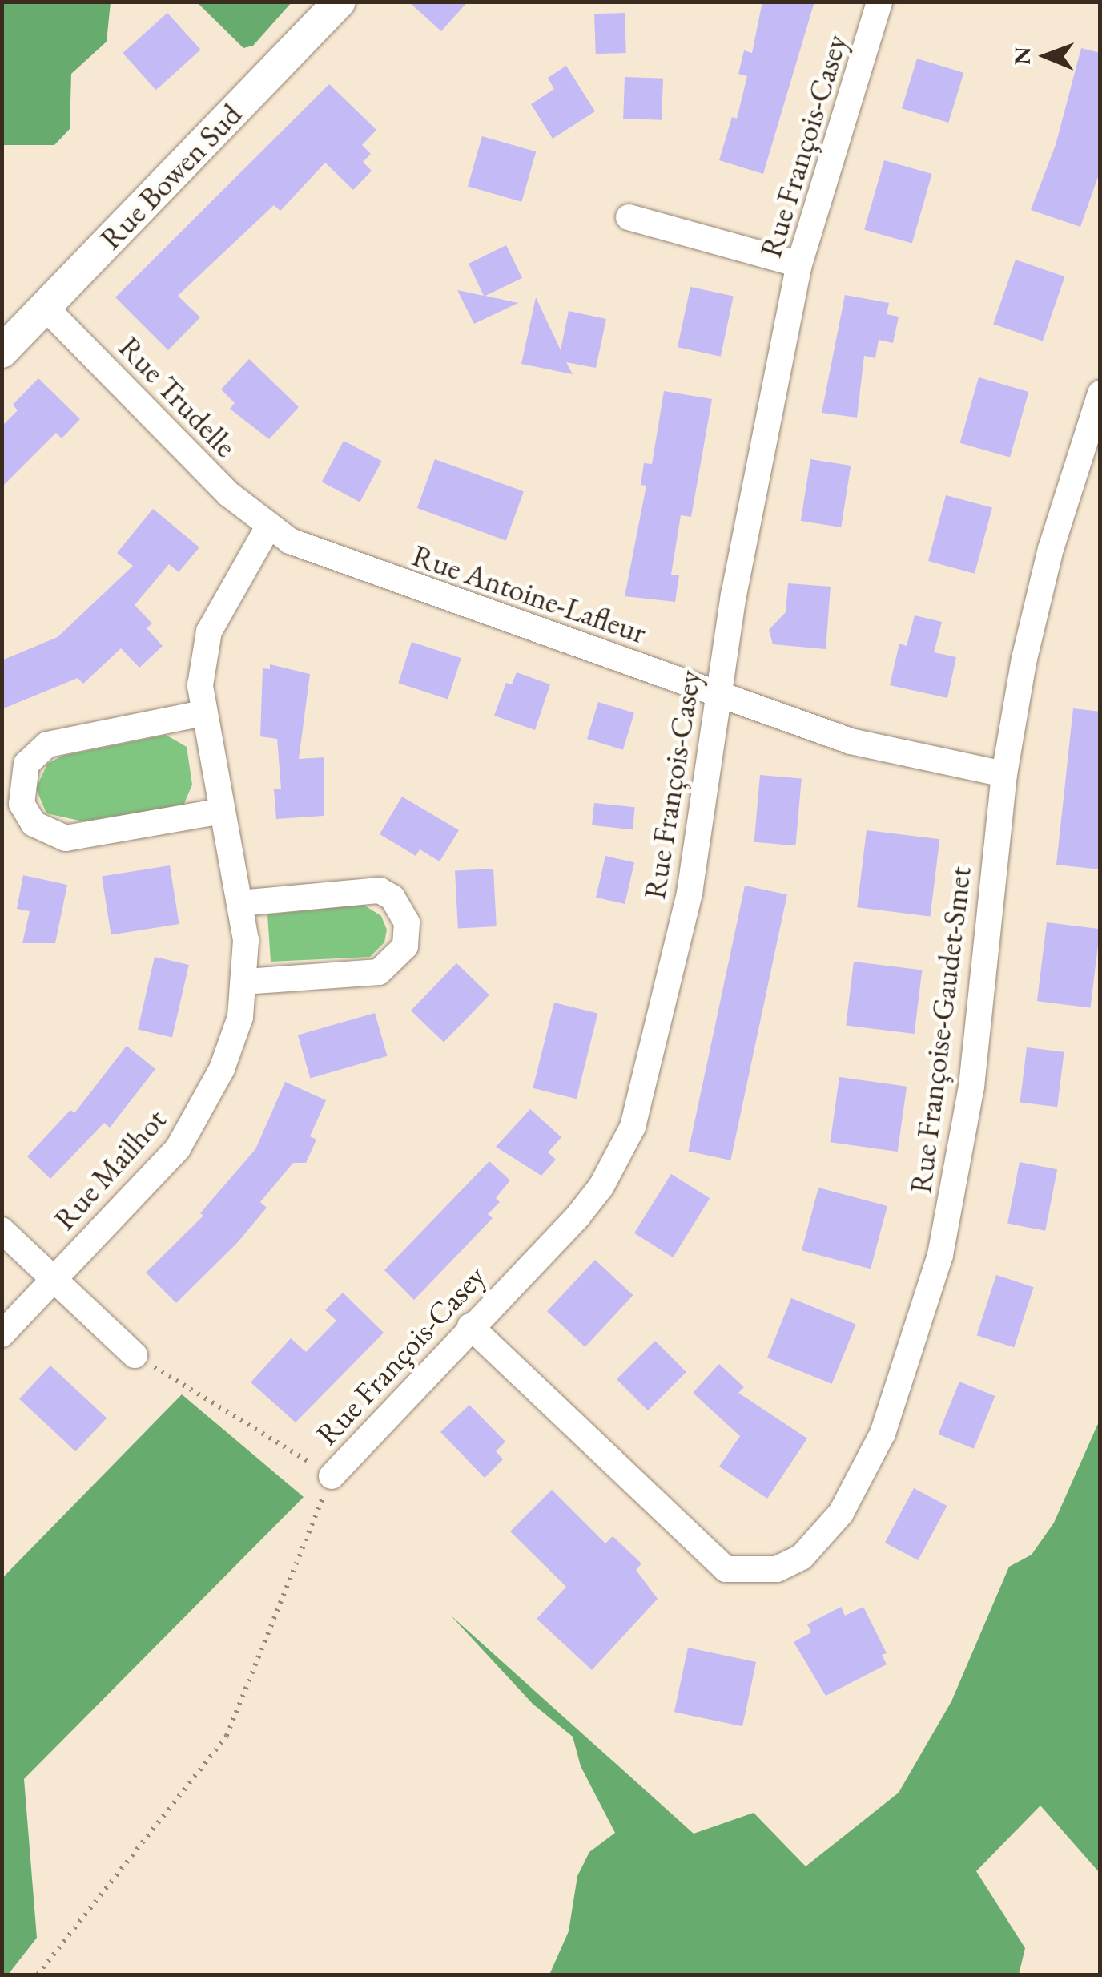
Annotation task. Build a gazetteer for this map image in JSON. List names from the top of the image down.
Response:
{
  "streets": {
    "street": [
      "Rue François-Casey",
      "Rue Bowen Sud",
      "Rue Trudelle",
      "Rue Antoine-Lafleur",
      "Rue Françoise-Gaudet-Smet",
      "Rue Mailhot"
    ]
  },
  "crossings": [
    ["Rue François-Casey", "Rue Antoine-Lafleur"],
    ["Rue François-Casey", "Rue Françoise-Gaudet-Smet"],
    ["Rue Bowen Sud", "Rue Trudelle"],
    ["Rue Trudelle", "Rue Antoine-Lafleur"],
    ["Rue Trudelle", "Rue Mailhot"],
    ["Rue Antoine-Lafleur", "Rue Françoise-Gaudet-Smet"],
    ["Rue Antoine-Lafleur", "Rue Mailhot"]
  ],
  "north": "left"
}
